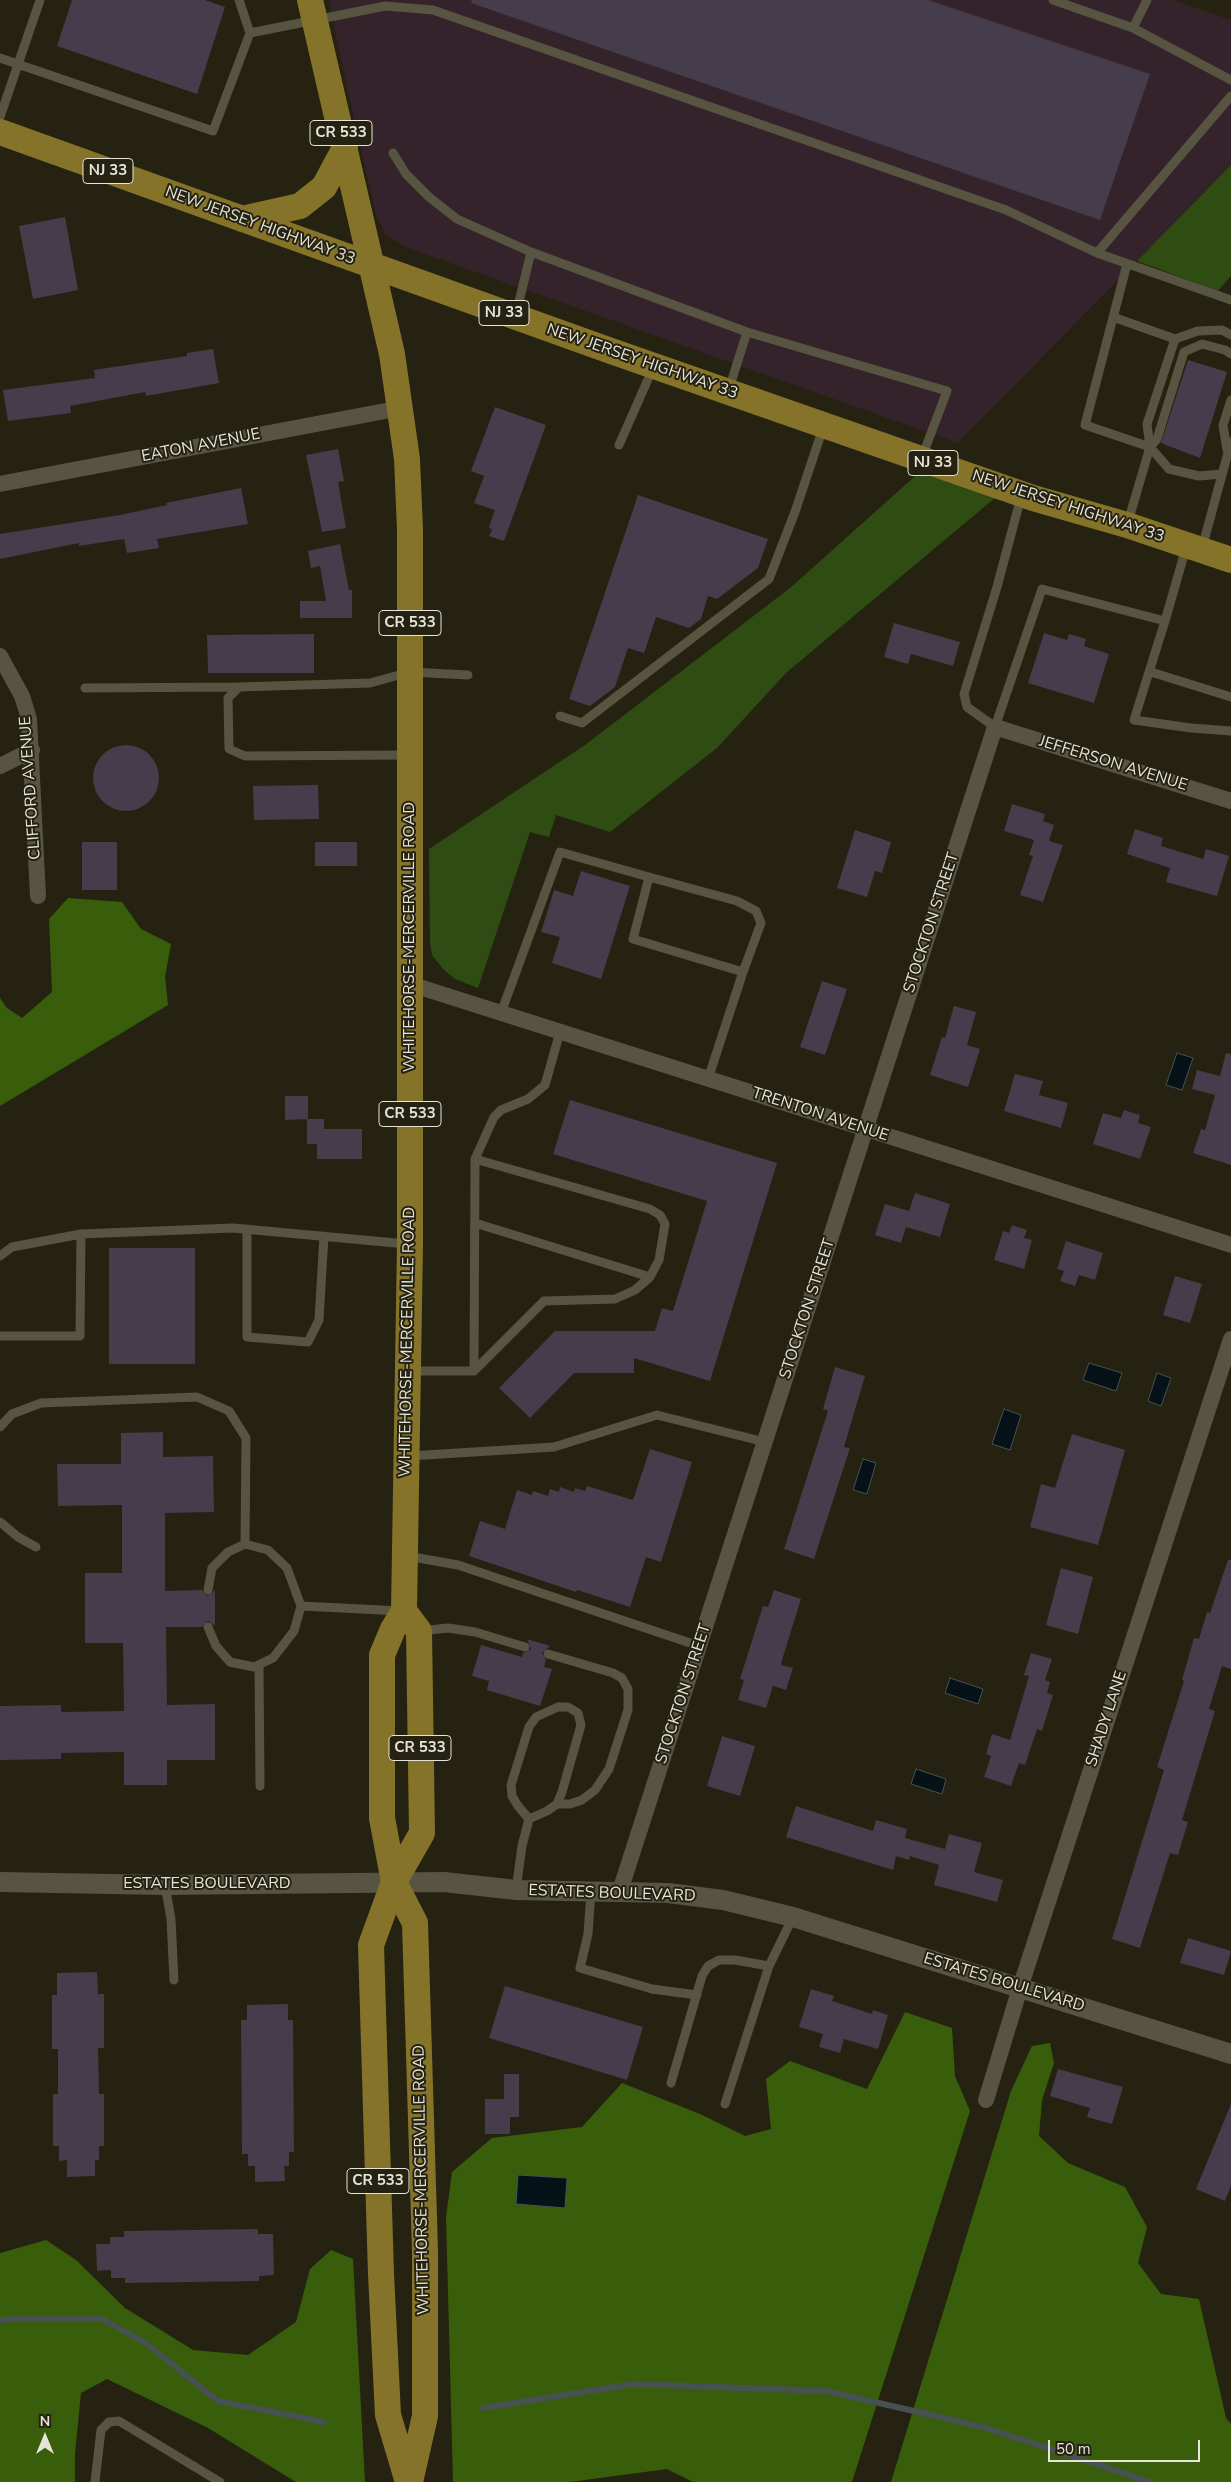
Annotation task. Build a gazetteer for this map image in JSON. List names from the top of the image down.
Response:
{
  "streets": {
    "main road": [
      "CR 533",
      "NJ 33",
      "NEW JERSEY HIGHWAY 33",
      "WHITEHORSE-MERCERVILLE ROAD"
    ],
    "street": [
      "EATON AVENUE",
      "JEFFERSON AVENUE",
      "CLIFFORD AVENUE",
      "STOCKTON STREET",
      "TRENTON AVENUE",
      "SHADY LANE",
      "ESTATES BOULEVARD"
    ]
  },
  "crossings": [
    ["CR 533", "NEW JERSEY HIGHWAY 33"],
    ["CR 533", "WHITEHORSE-MERCERVILLE ROAD"],
    ["NEW JERSEY HIGHWAY 33", "WHITEHORSE-MERCERVILLE ROAD"],
    ["EATON AVENUE", "WHITEHORSE-MERCERVILLE ROAD"],
    ["JEFFERSON AVENUE", "STOCKTON STREET"],
    ["STOCKTON STREET", "TRENTON AVENUE"],
    ["STOCKTON STREET", "ESTATES BOULEVARD"],
    ["WHITEHORSE-MERCERVILLE ROAD", "TRENTON AVENUE"],
    ["WHITEHORSE-MERCERVILLE ROAD", "ESTATES BOULEVARD"],
    ["SHADY LANE", "ESTATES BOULEVARD"]
  ],
  "scale_bar": "50 m",
  "north": "top"
}
